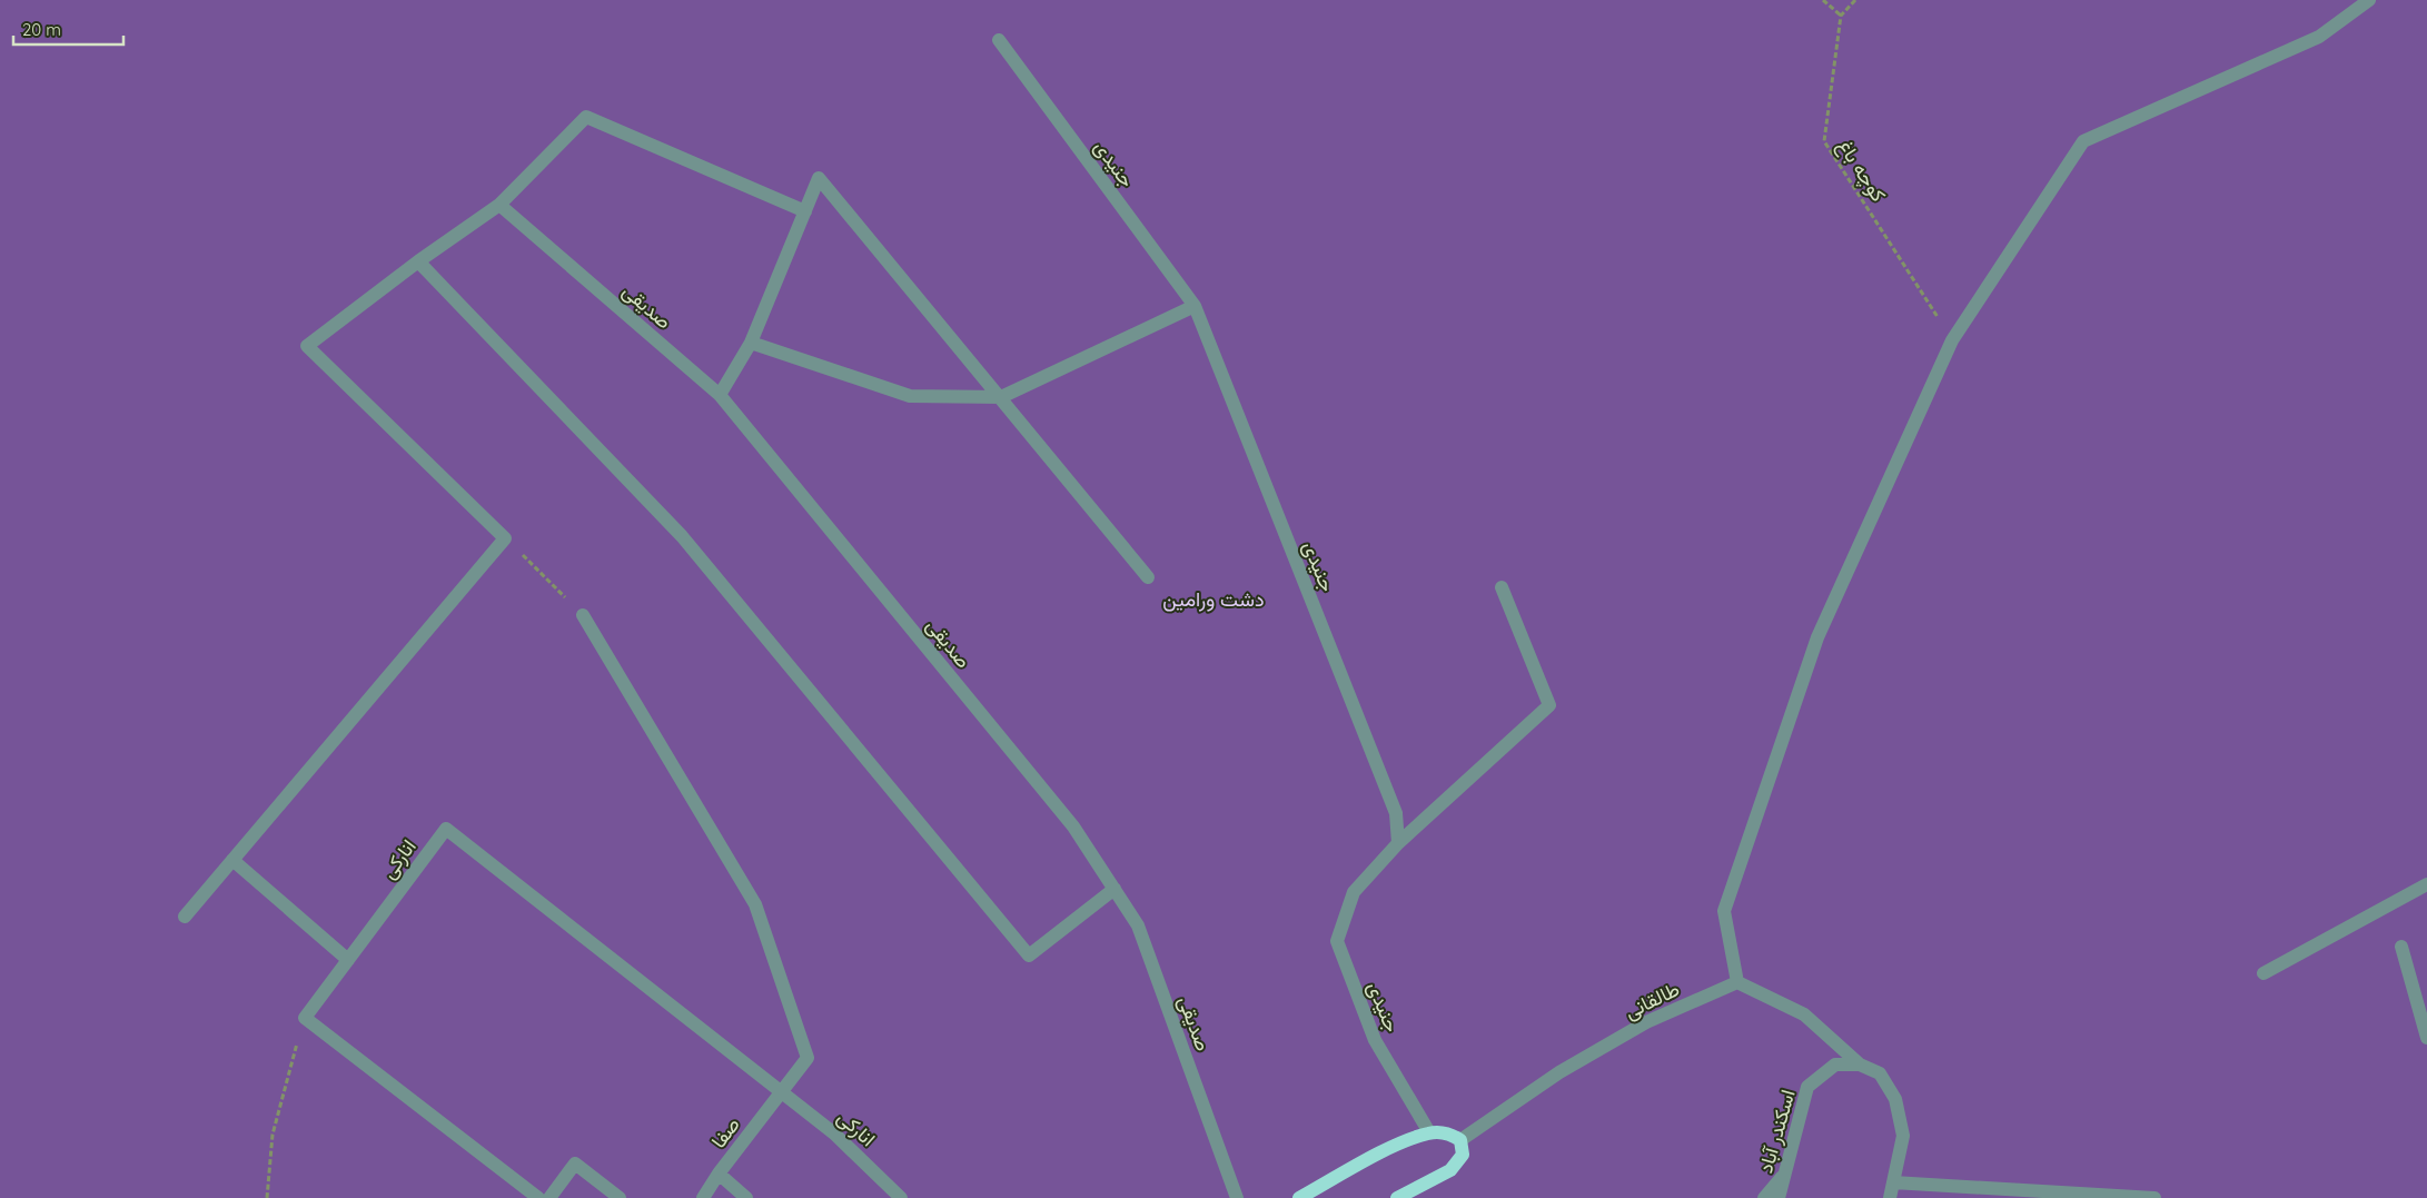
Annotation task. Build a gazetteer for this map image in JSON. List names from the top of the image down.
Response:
{
  "streets": {
    "street": [
      "جنیدی",
      "صدیقی",
      "انارکی",
      "طالقانی",
      "اسکندر آباد",
      "صفا"
    ],
    "path": ["کوچه باغ"]
  },
  "crossings": [
    ["انارکی", "صفا"]
  ],
  "parks": ["دشت ورامین"],
  "scale_bar": "20 m"
}
